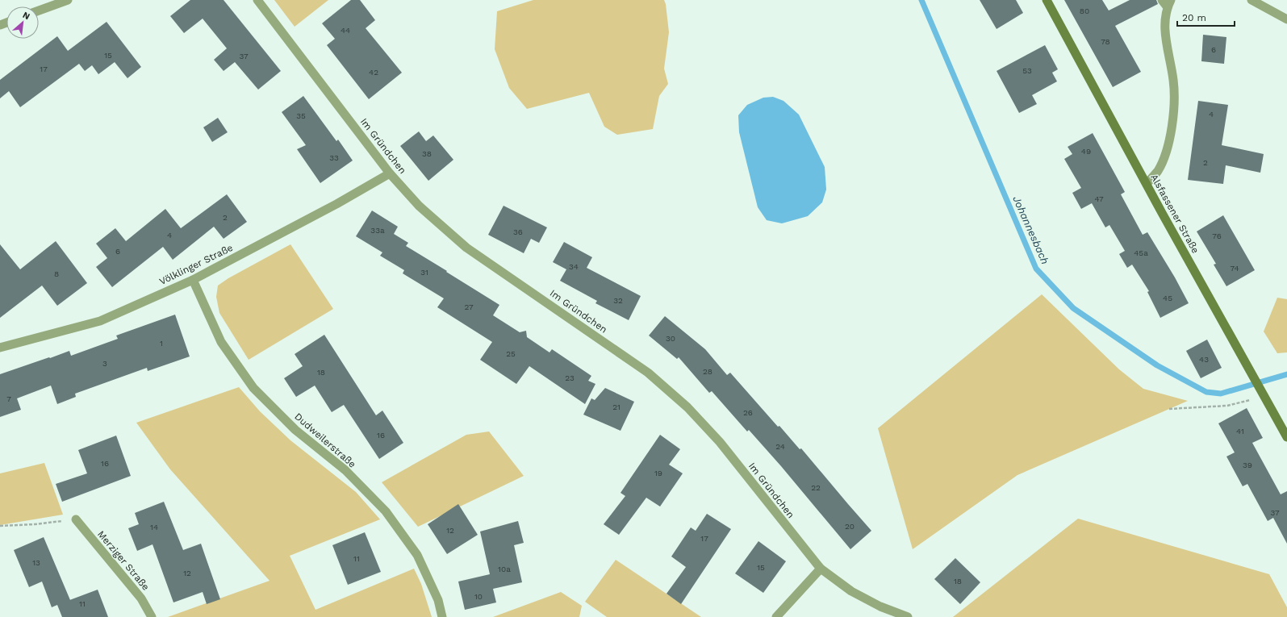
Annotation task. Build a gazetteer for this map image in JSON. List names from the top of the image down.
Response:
{
  "streets": {
    "main road": ["Alsfassener Straße"],
    "street": [
      "Im Gründchen",
      "Völklinger Straße",
      "Dudweilerstraße",
      "Merziger Straße"
    ]
  },
  "crossings": [
    ["Im Gründchen", "Völklinger Straße"],
    ["Völklinger Straße", "Dudweilerstraße"]
  ],
  "water": ["Johannesbach"],
  "house_numbers": [
    "80",
    "44",
    "78",
    "6",
    "15",
    "37",
    "17",
    "53",
    "42",
    "4",
    "35",
    "49",
    "38",
    "33",
    "2",
    "47",
    "2",
    "33a",
    "36",
    "4",
    "76",
    "6",
    "45a",
    "34",
    "74",
    "31",
    "8",
    "45",
    "32",
    "27",
    "30",
    "1",
    "25",
    "43",
    "3",
    "28",
    "18",
    "23",
    "7",
    "21",
    "26",
    "41",
    "16",
    "24",
    "16",
    "39",
    "19",
    "22",
    "37",
    "20",
    "14",
    "12",
    "17",
    "11",
    "13",
    "15",
    "10a",
    "12",
    "18",
    "10",
    "11"
  ],
  "scale_bar": "20 m",
  "north": "top right"
}
